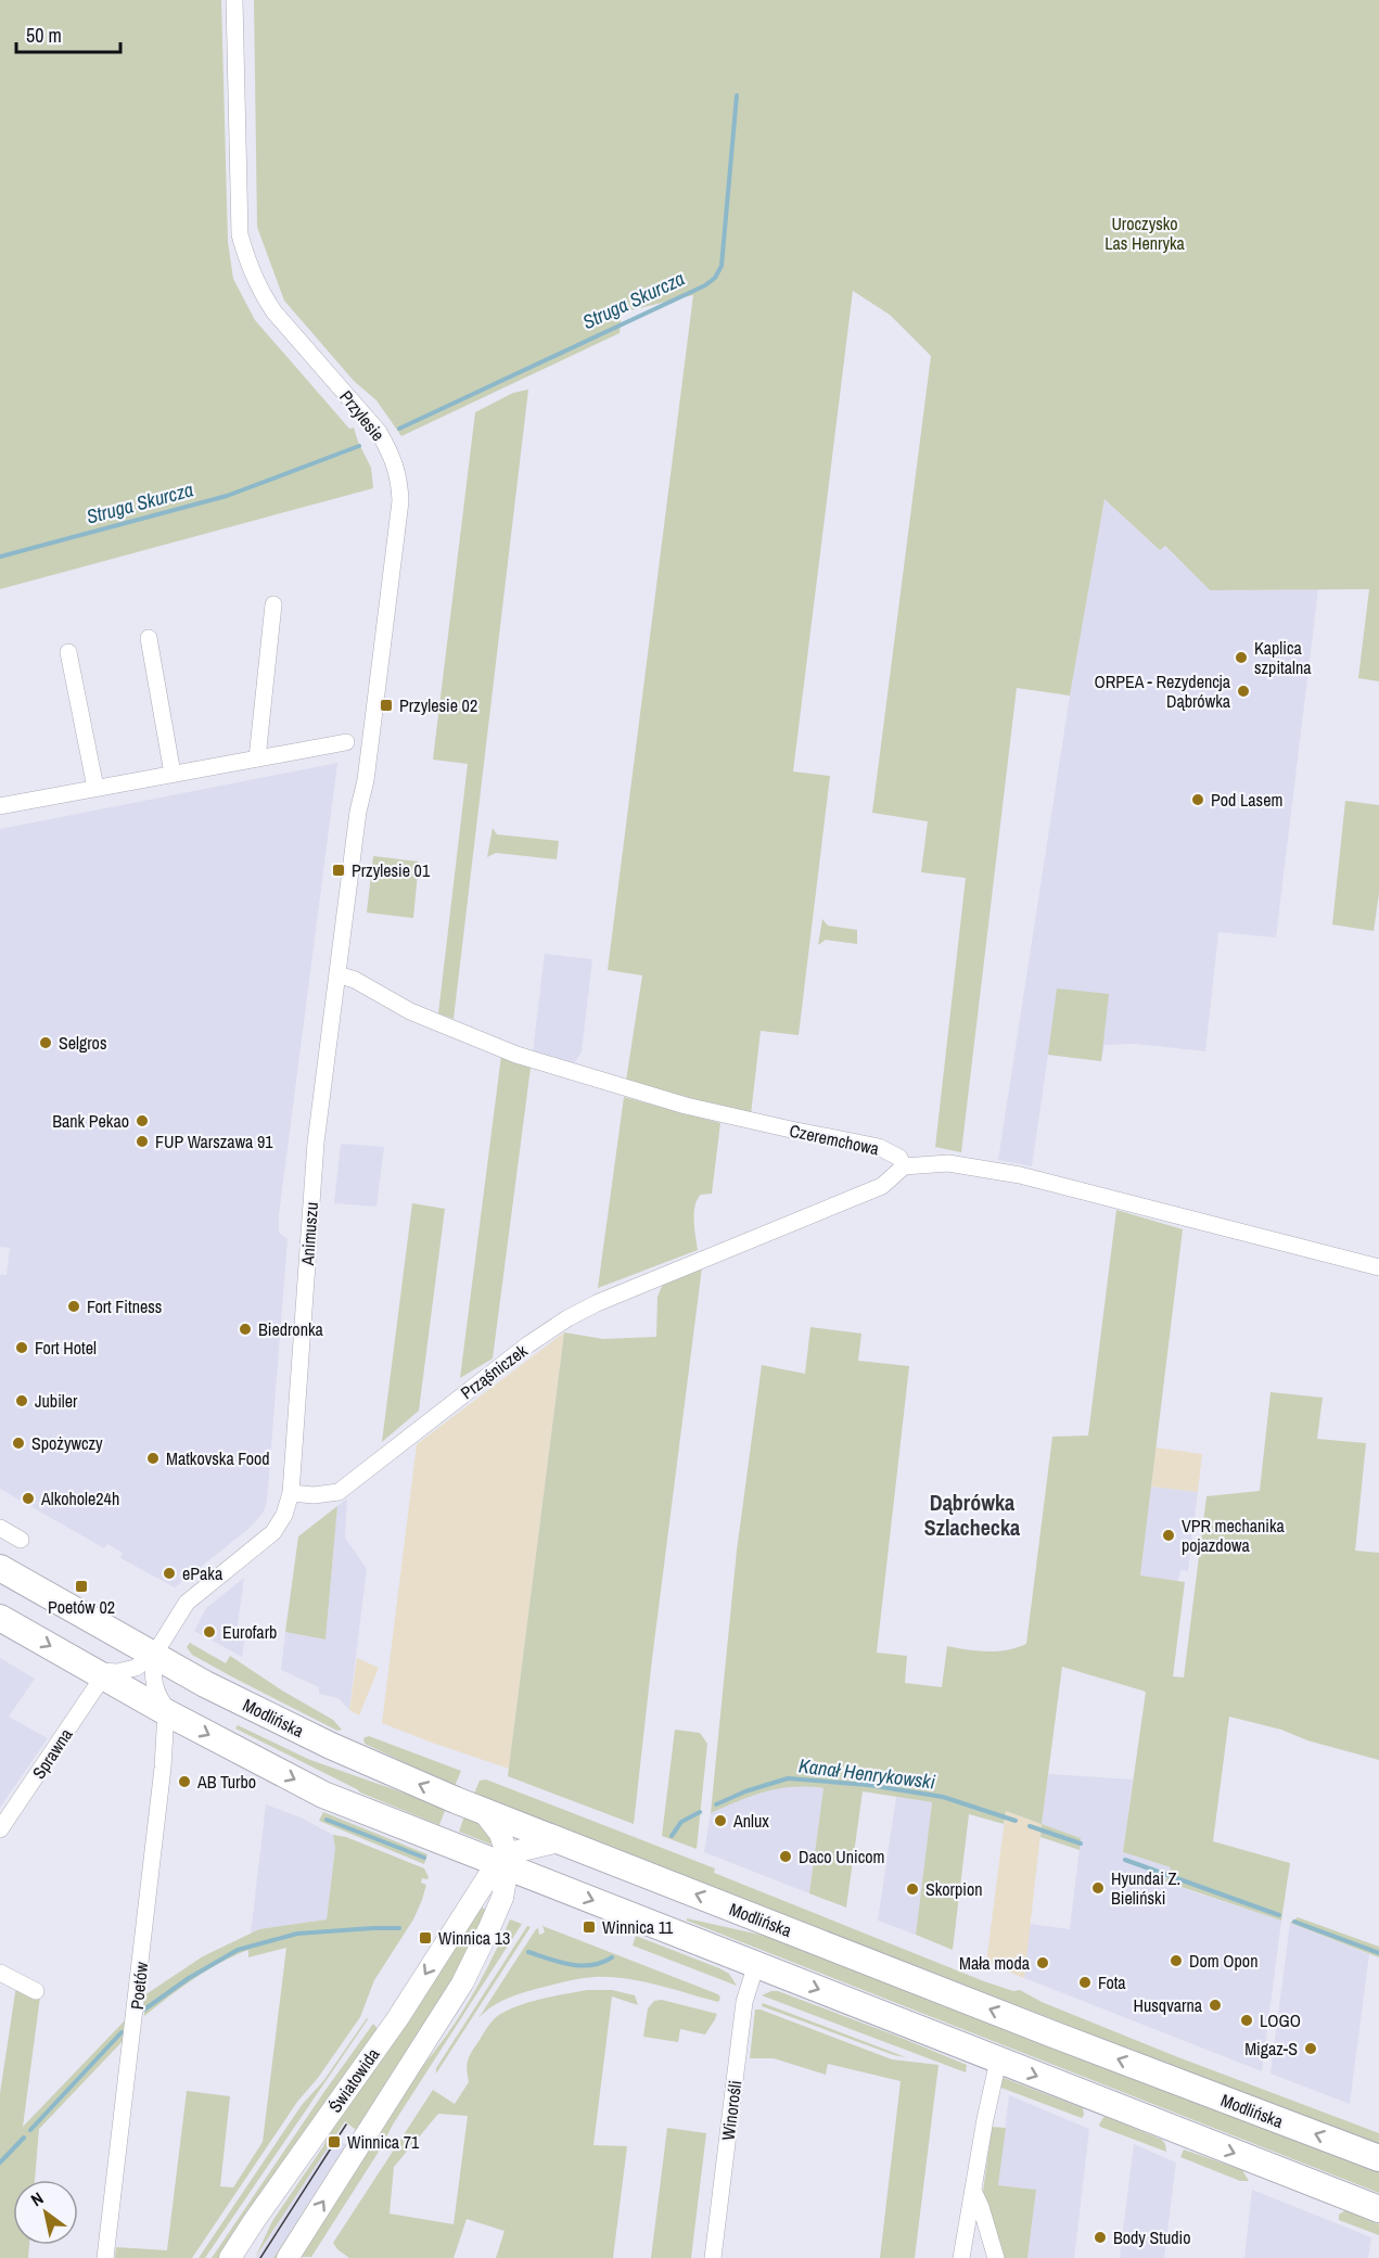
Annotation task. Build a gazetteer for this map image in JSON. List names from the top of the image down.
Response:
{
  "streets": {
    "main road": ["Modlińska"],
    "street": [
      "Przylesie",
      "Czeremchowa",
      "Animuszu",
      "Prząśniczek",
      "Sprawna",
      "Poetów",
      "Światowida",
      "Winorośli"
    ]
  },
  "crossings": [
    ["Przylesie", "Czeremchowa"],
    ["Przylesie", "Animuszu"],
    ["Czeremchowa", "Animuszu"],
    ["Czeremchowa", "Prząśniczek"],
    ["Animuszu", "Prząśniczek"]
  ],
  "districts": ["Dąbrówka Szlachecka"],
  "water": ["Struga Skurcza", "Kanał Henrykowski"],
  "parks": ["Uroczysko Las Henryka"],
  "places": {
    "other": [
      "Kaplica szpitalna",
      "ORPEA - Rezydencja Dąbrówka",
      "Pod Lasem",
      "Selgros",
      "Bank Pekao",
      "FUP Warszawa 91",
      "Fort Fitness",
      "Biedronka",
      "Fort Hotel",
      "Jubiler",
      "Spożywczy",
      "Matkovska Food",
      "Alkohole24h",
      "VPR mechanika pojazdowa",
      "ePaka",
      "Eurofarb",
      "AB Turbo",
      "Anlux",
      "Daco Unicom",
      "Hyundai Z. Bieliński",
      "Skorpion",
      "Dom Opon",
      "Mała moda",
      "Fota",
      "Husqvarna",
      "LOGO",
      "Migaz-S",
      "Body Studio"
    ],
    "transit": [
      "Przylesie 02",
      "Przylesie 01",
      "Poetów 02",
      "Winnica 11",
      "Winnica 13",
      "Winnica 71"
    ]
  },
  "scale_bar": "50 m",
  "north": "top left"
}
